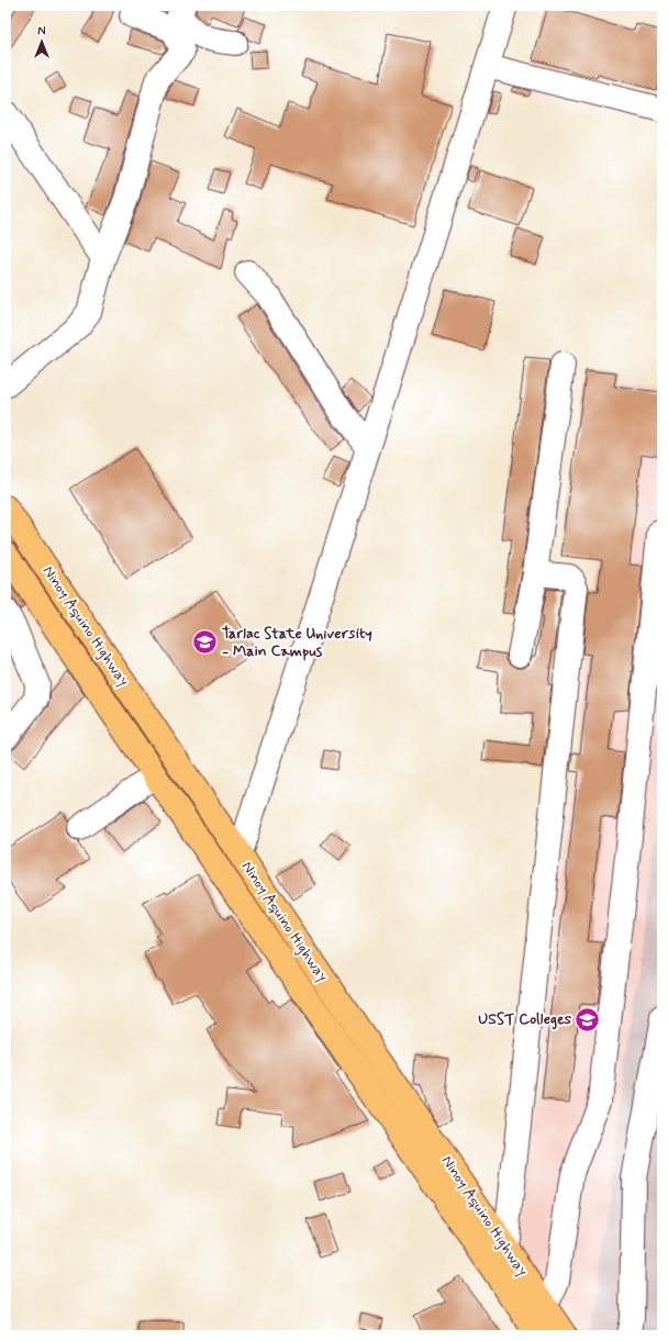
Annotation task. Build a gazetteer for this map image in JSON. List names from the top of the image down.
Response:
{
  "streets": {
    "main road": ["Ninoy Aquino Highway"]
  },
  "places": {
    "school or university": ["Tarlac State University - Main Campus", "USST Colleges"]
  },
  "north": "top"
}
